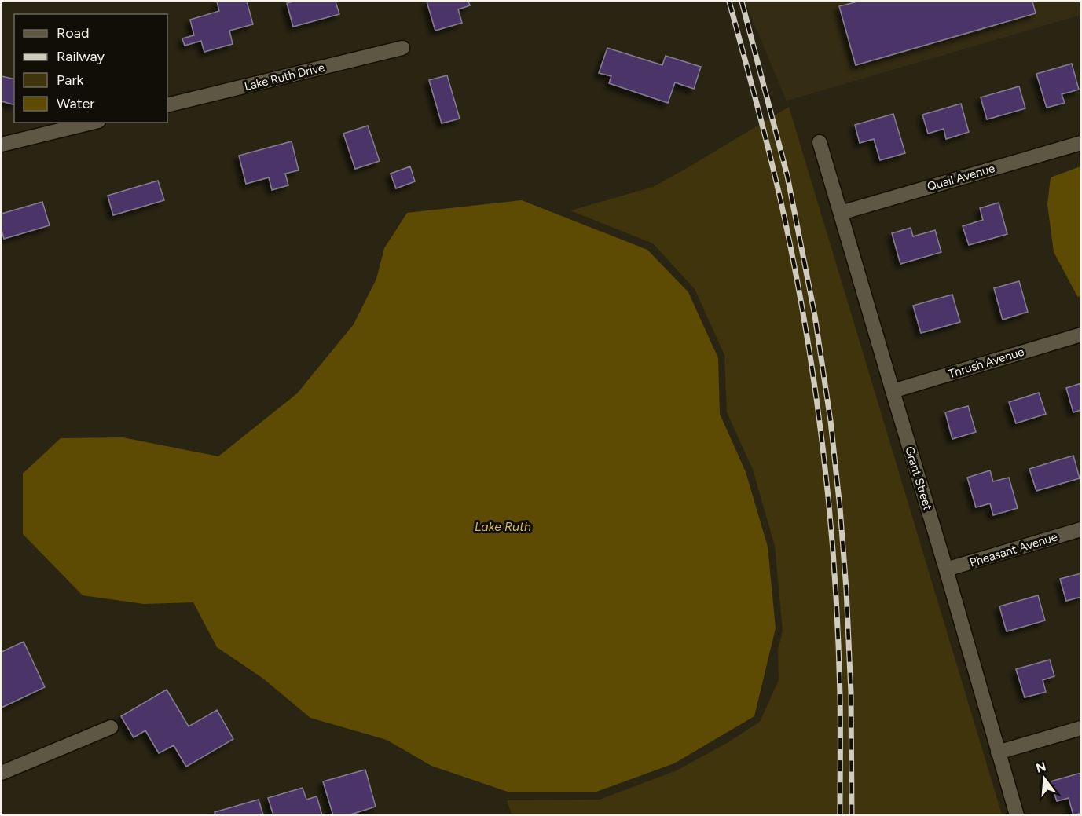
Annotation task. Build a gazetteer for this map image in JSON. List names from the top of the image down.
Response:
{
  "streets": {
    "street": [
      "Lake Ruth Drive",
      "Quail Avenue",
      "Thrush Avenue",
      "Grant Street",
      "Pheasant Avenue"
    ]
  },
  "crossings": [
    ["Quail Avenue", "Grant Street"],
    ["Thrush Avenue", "Grant Street"],
    ["Grant Street", "Pheasant Avenue"]
  ],
  "water": ["Lake Ruth"],
  "legend": [
    "Road",
    "Railway",
    "Park",
    "Water"
  ],
  "north": "top"
}
